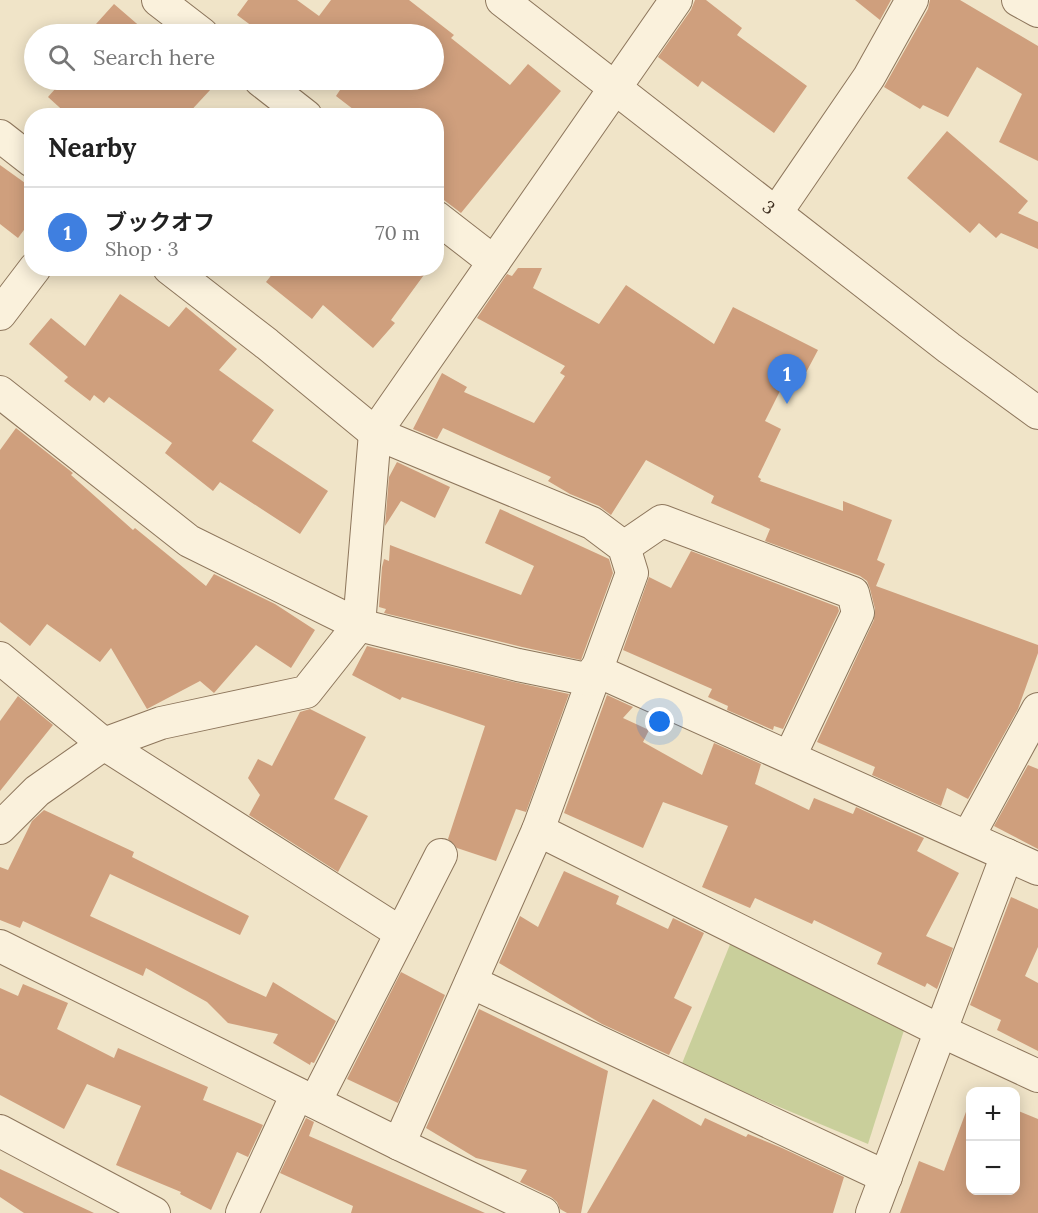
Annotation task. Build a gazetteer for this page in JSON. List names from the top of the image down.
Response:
{
  "streets": {
    "street": ["3"]
  },
  "page": {
    "search": "Search here",
    "heading": "Nearby",
    "list": [
      {
        "mark": "1",
        "name": "ブックオフ",
        "note": "Shop · 3",
        "value": "70 m"
      }
    ],
    "pins": "1",
    "map_buttons": ["+", "−"]
  }
}
